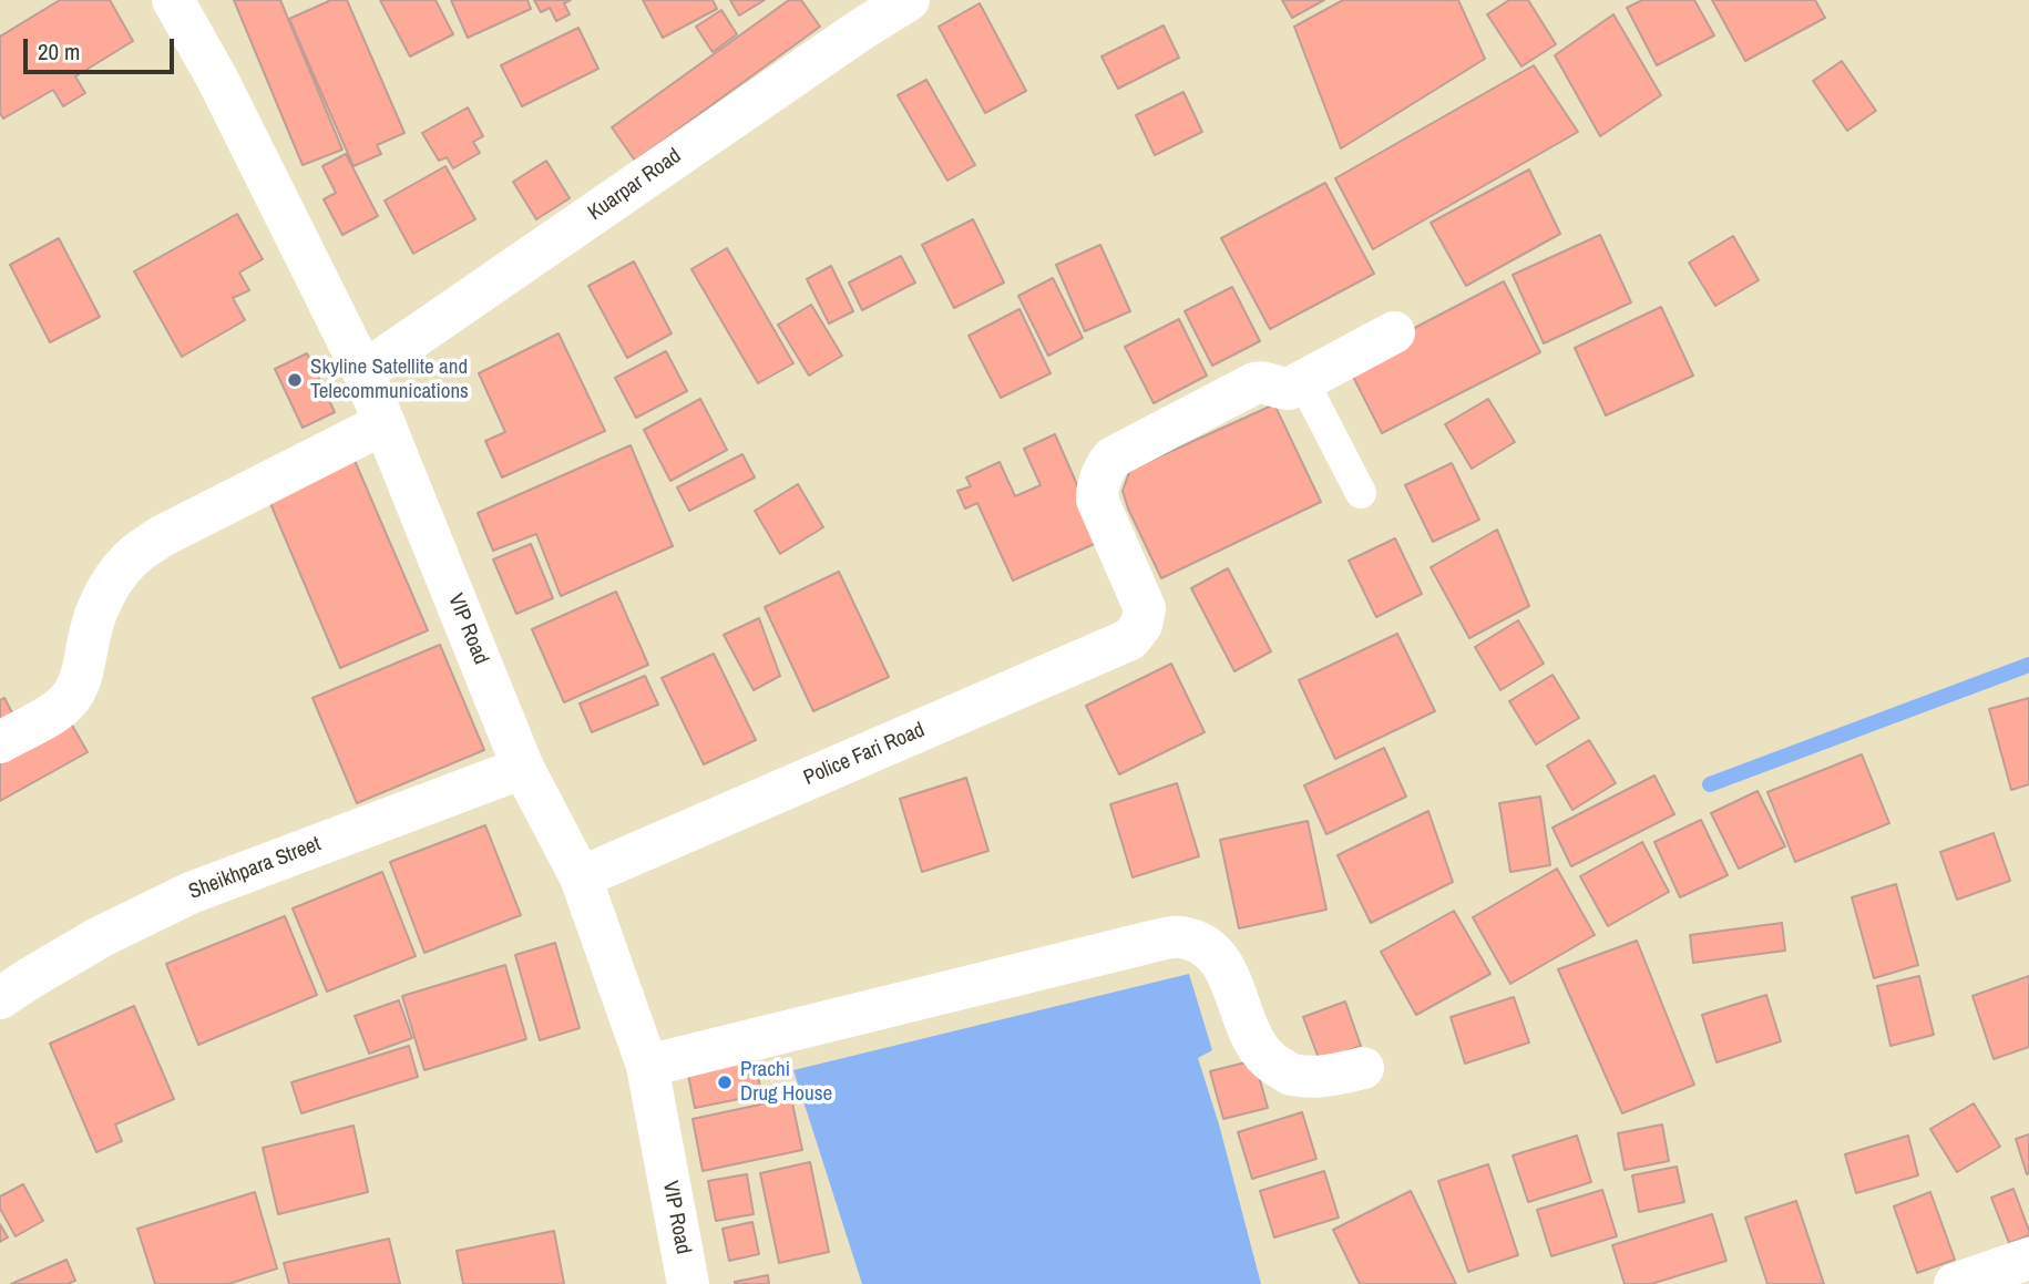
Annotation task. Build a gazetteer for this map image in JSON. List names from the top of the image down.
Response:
{
  "streets": {
    "street": [
      "Kuarpar Road",
      "VIP Road",
      "Police Fari Road",
      "Sheikhpara Street"
    ]
  },
  "crossings": [
    ["Kuarpar Road", "VIP Road"],
    ["VIP Road", "Police Fari Road"],
    ["VIP Road", "Sheikhpara Street"]
  ],
  "places": ["Skyline Satellite and Telecommunications", "Prachi Drug House"],
  "scale_bar": "20 m"
}
